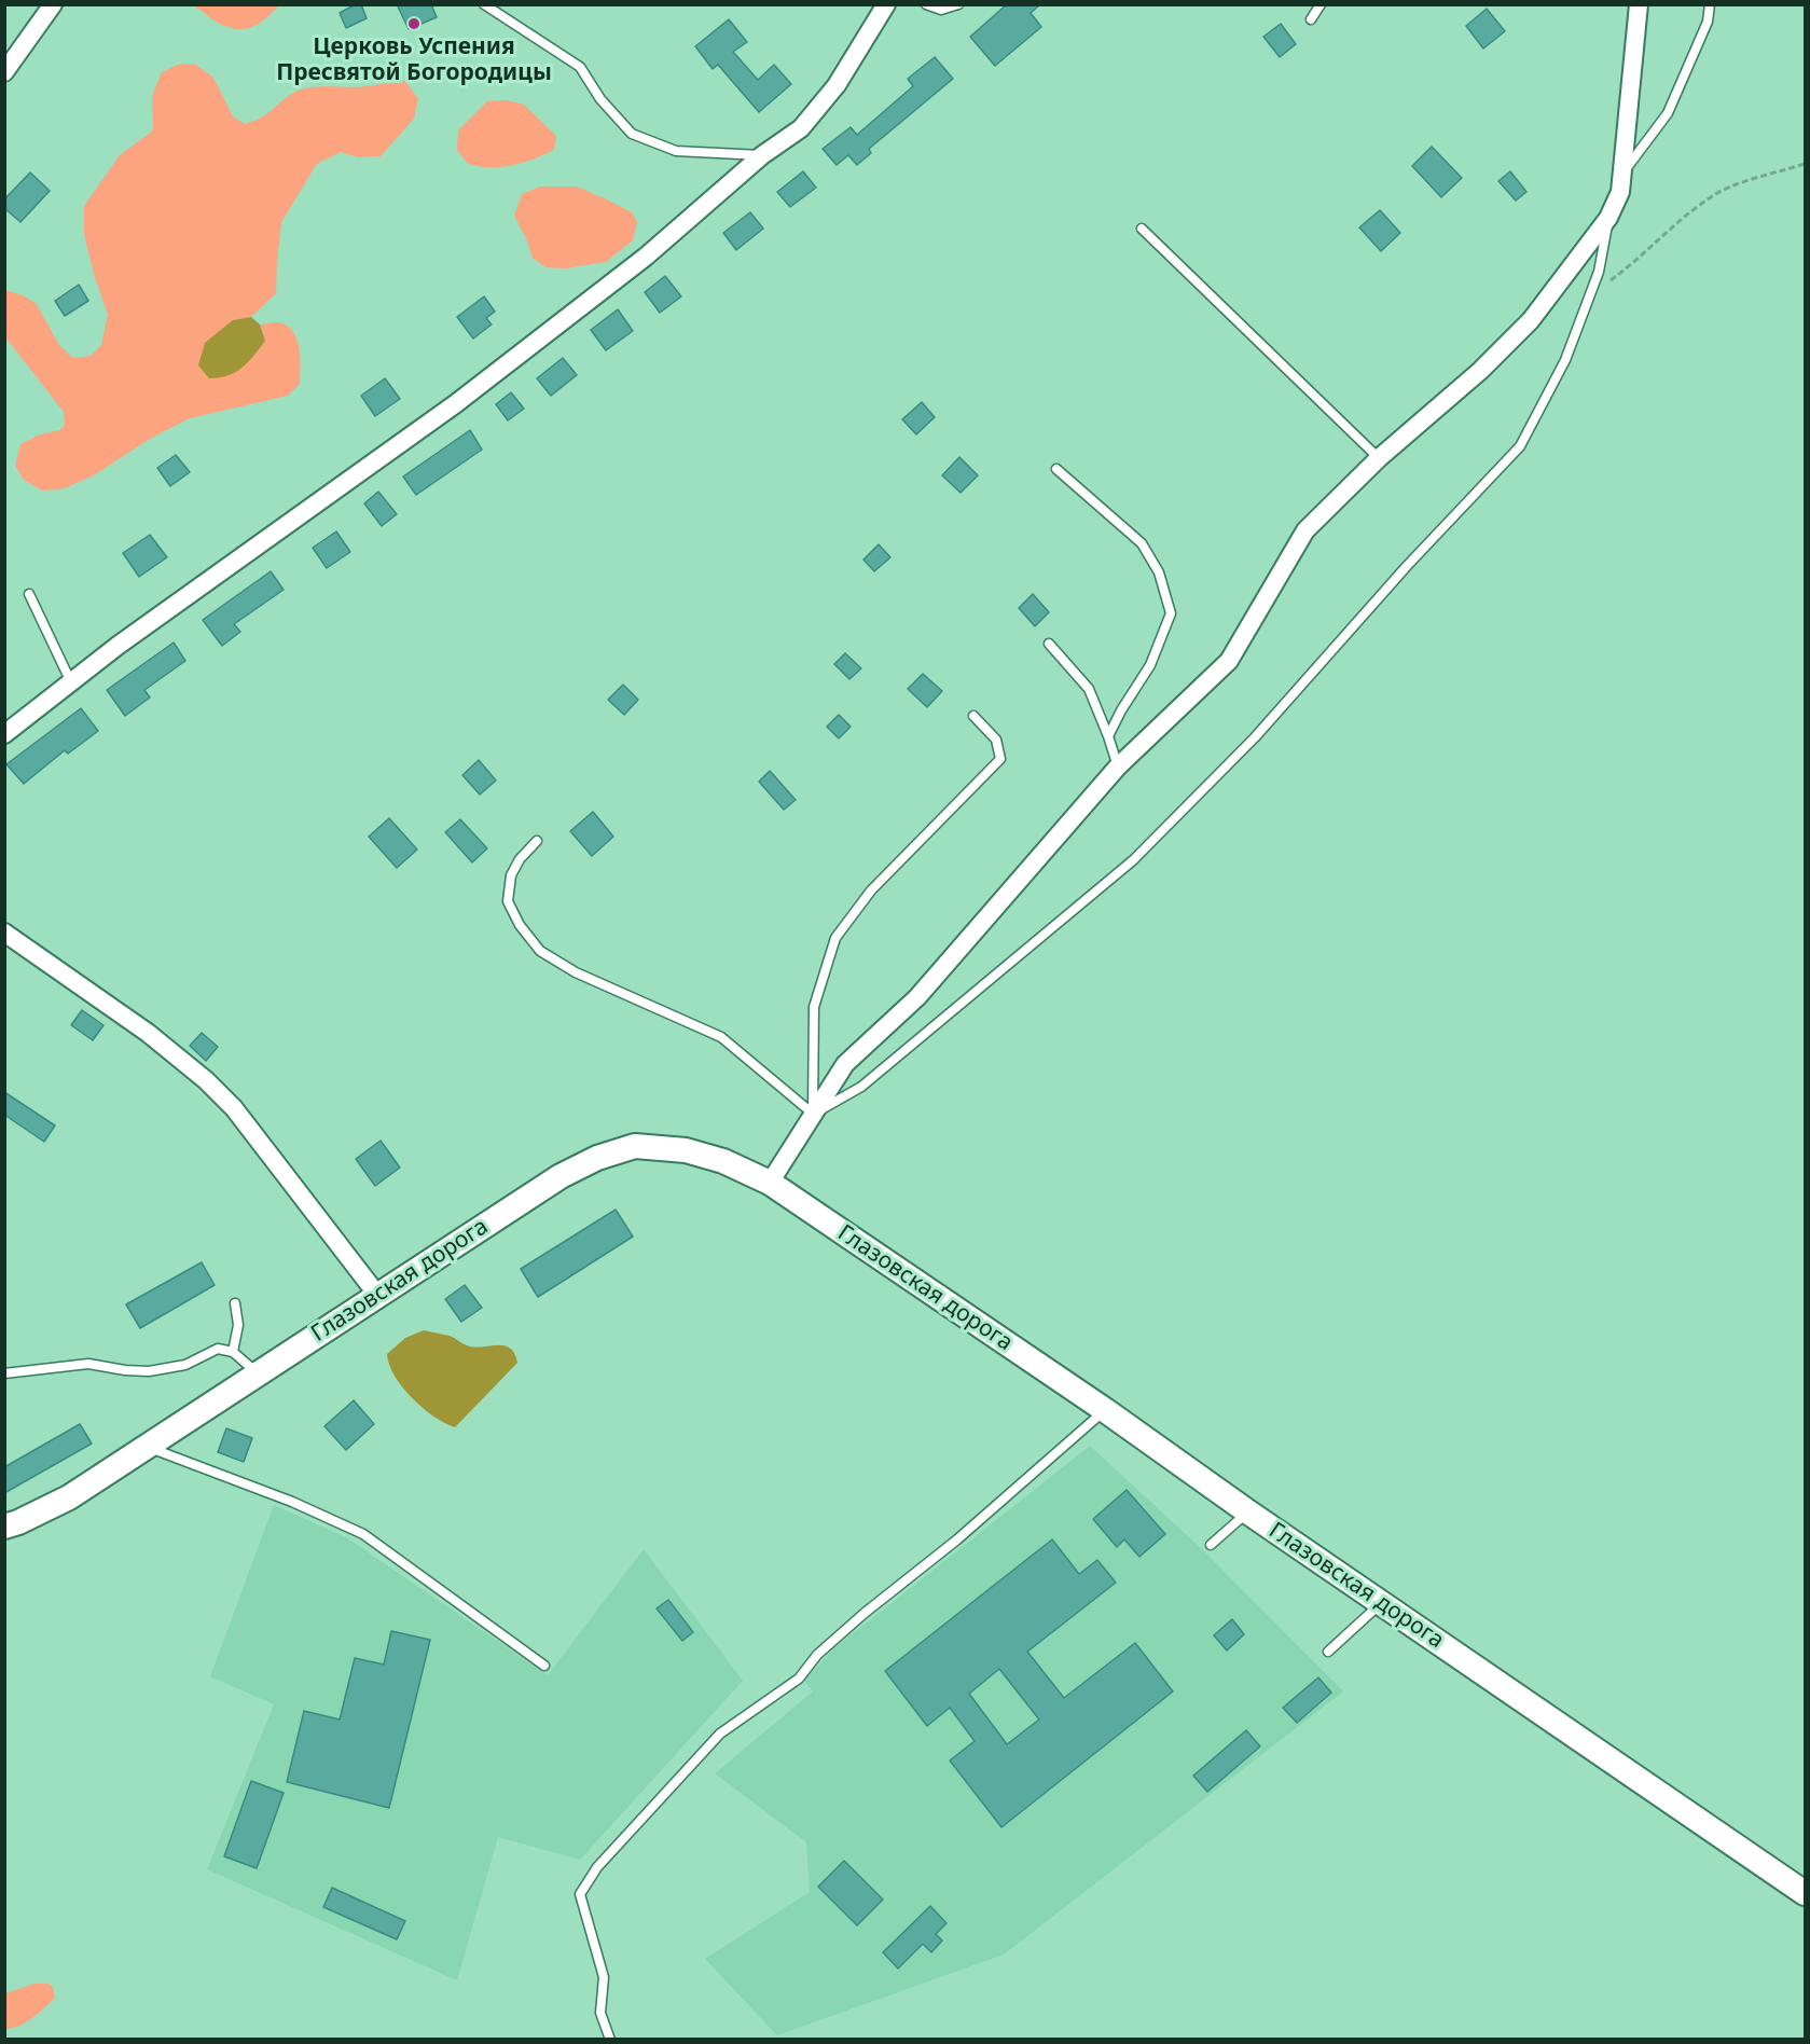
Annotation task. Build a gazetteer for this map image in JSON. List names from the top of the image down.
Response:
{
  "streets": {
    "street": ["Глазовская дорога"]
  },
  "places": ["Церковь Успения Пресвятой Богородицы"]
}
